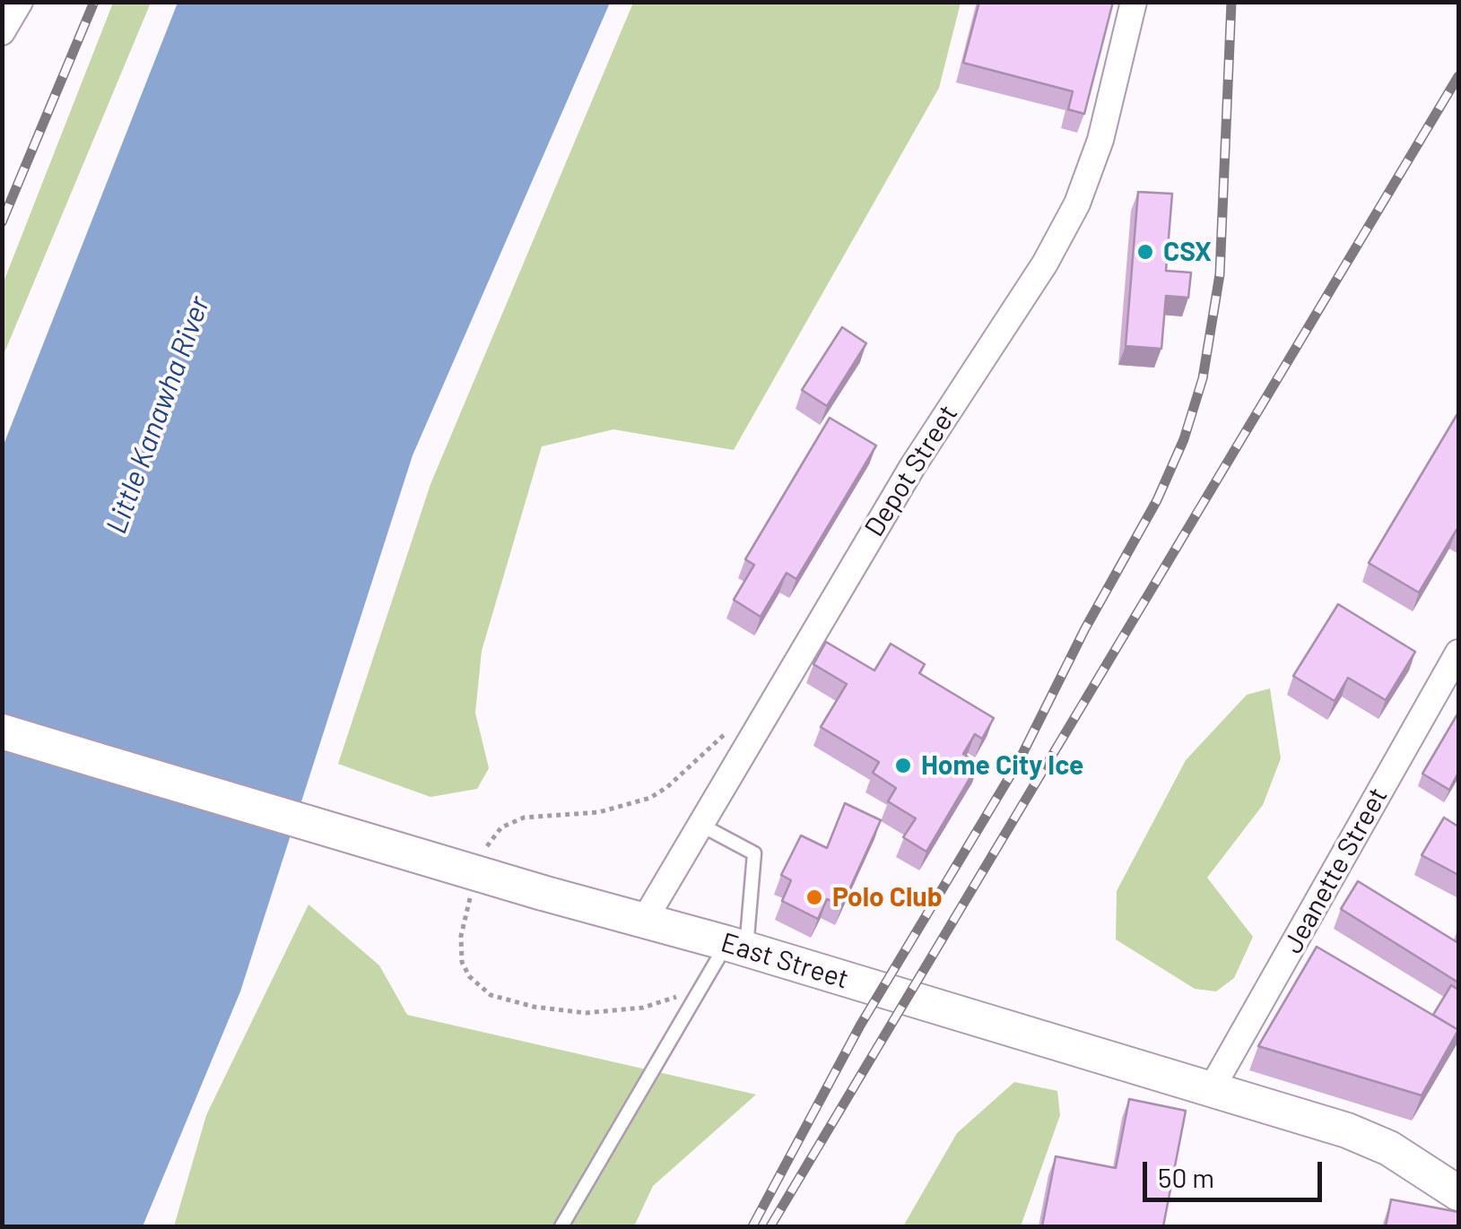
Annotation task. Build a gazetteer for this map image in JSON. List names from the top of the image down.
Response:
{
  "streets": {
    "main road": ["East Street"],
    "street": ["Depot Street", "Jeanette Street"]
  },
  "crossings": [
    ["Depot Street", "East Street"],
    ["Jeanette Street", "East Street"]
  ],
  "water": ["Little Kanawha River"],
  "places": ["CSX", "Home City Ice", "Polo Club"],
  "scale_bar": "50 m"
}
